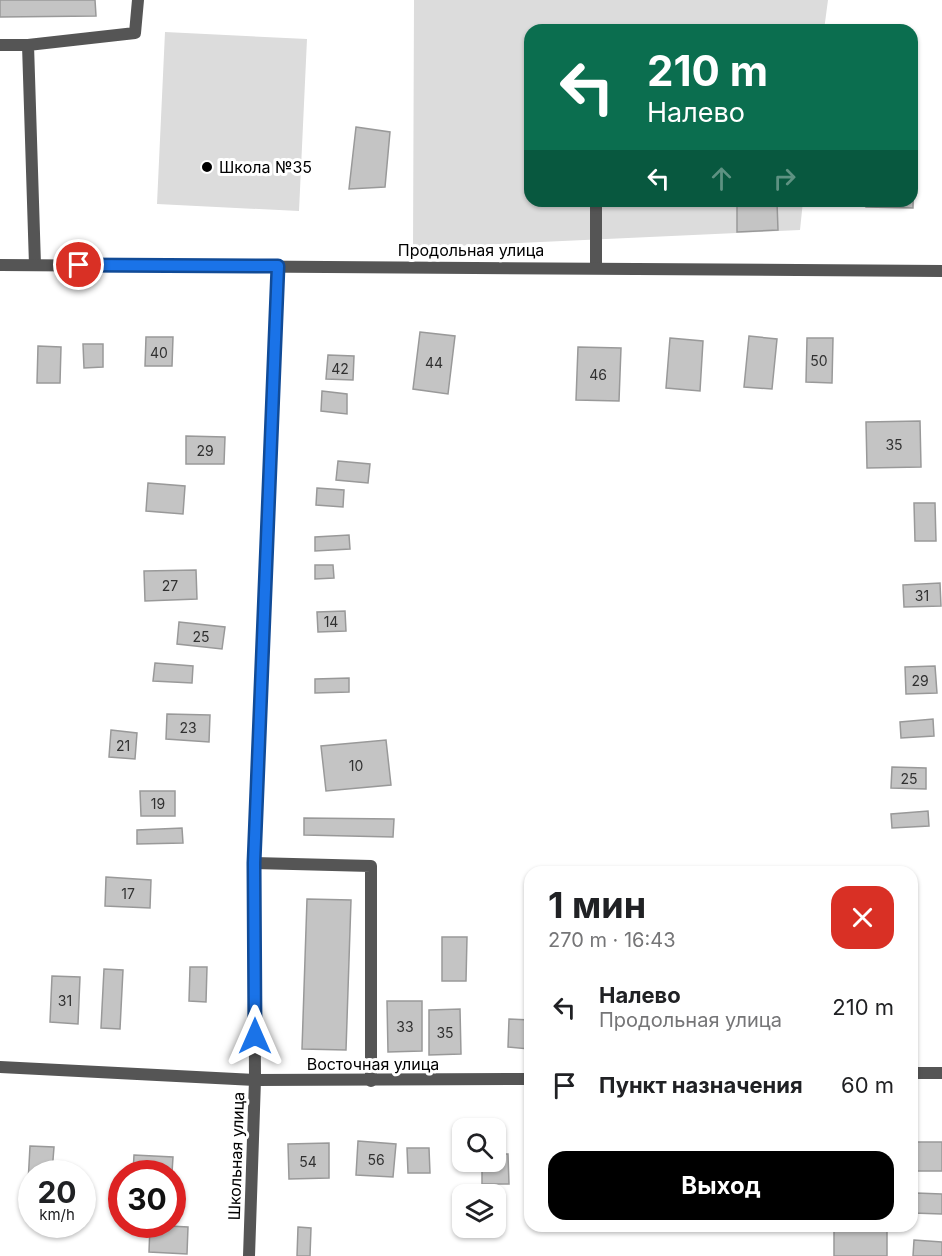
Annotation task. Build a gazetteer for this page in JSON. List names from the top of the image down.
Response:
{
  "streets": {
    "street": ["Продольная улица", "Восточная улица", "Школьная улица"]
  },
  "crossings": [
    ["Продольная улица", "Школьная улица"],
    ["Восточная улица", "Школьная улица"]
  ],
  "places": ["Школа №35"],
  "house_numbers": [
    "40",
    "50",
    "44",
    "42",
    "46",
    "35",
    "29",
    "27",
    "31",
    "14",
    "25",
    "29",
    "23",
    "21",
    "10",
    "25",
    "19",
    "17",
    "31",
    "33",
    "35",
    "56",
    "54"
  ],
  "page": {
    "turn": ["210 m", "Налево"],
    "heading": ["1 мин", "270 m · 16:43"],
    "list": [
      {
        "name": "Налево",
        "note": "Продольная улица",
        "value": "210 m"
      },
      {
        "name": "Пункт назначения",
        "value": "60 m"
      }
    ],
    "buttons": "Выход",
    "speed": "20 km/h",
    "limit": "30"
  }
}
